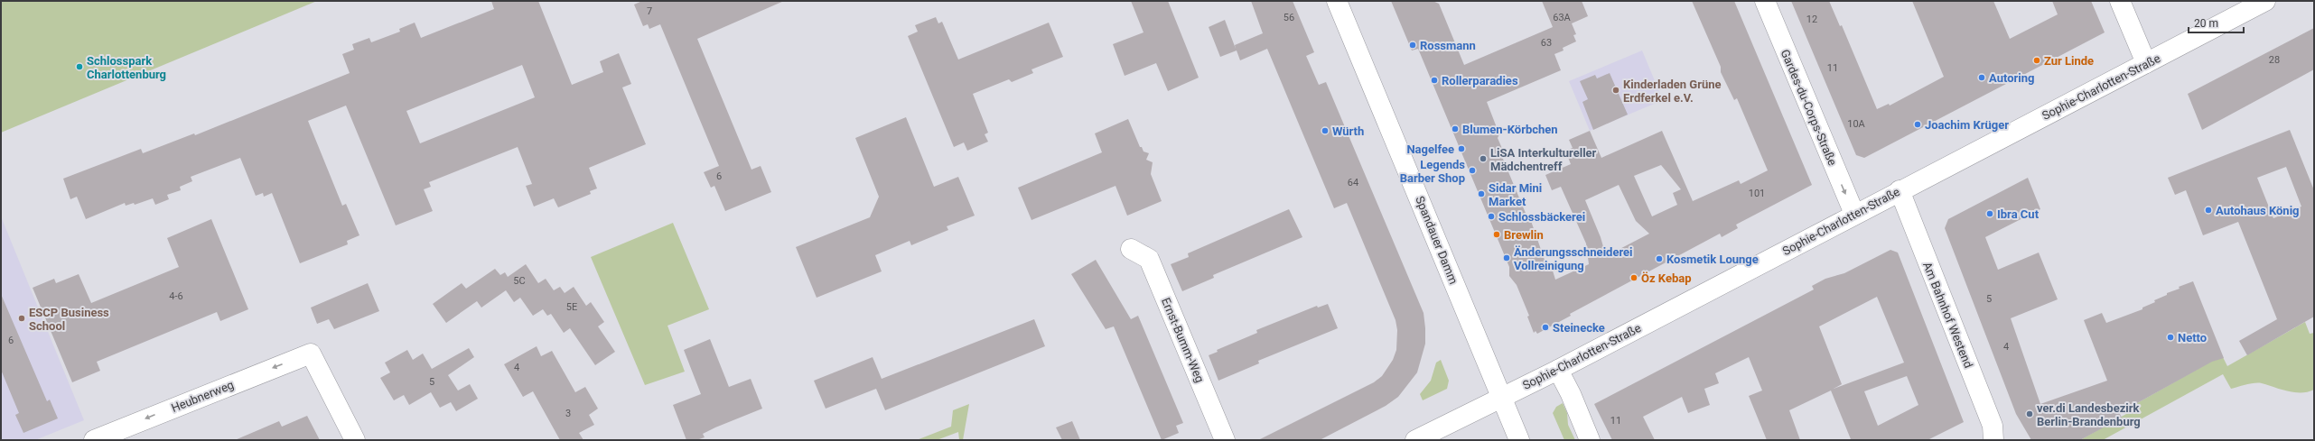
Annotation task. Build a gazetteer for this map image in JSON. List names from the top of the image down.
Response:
{
  "streets": {
    "street": [
      "Sophie-Charlotten-Straße",
      "Gardes-du-Corps-Straße",
      "Spandauer Damm",
      "Am Bahnhof Westend",
      "Ernst-Bumm-Weg",
      "Heubnerweg"
    ]
  },
  "crossings": [
    ["Sophie-Charlotten-Straße", "Gardes-du-Corps-Straße"],
    ["Sophie-Charlotten-Straße", "Spandauer Damm"],
    ["Sophie-Charlotten-Straße", "Am Bahnhof Westend"]
  ],
  "one_way": ["Gardes-du-Corps-Straße"],
  "places": [
    "Rossmann",
    "Zur Linde",
    "Schlosspark Charlottenburg",
    "Autoring",
    "Rollerparadies",
    "Kinderladen Grüne Erdferkel e.V.",
    "Joachim Krüger",
    "Blumen-Körbchen",
    "Würth",
    "Nagelfee",
    "LiSA Interkultureller Mädchentreff",
    "Legends Barber Shop",
    "Sidar Mini Market",
    "Autohaus König",
    "Ibra Cut",
    "Schlossbäckerei",
    "Brewlin",
    "Änderungsschneiderei Vollreinigung",
    "Kosmetik Lounge",
    "Öz Kebap",
    "ESCP Business School",
    "Steinecke",
    "Netto",
    "ver.di Landesbezirk Berlin-Brandenburg"
  ],
  "house_numbers": [
    "7",
    "56",
    "63A",
    "12",
    "63",
    "28",
    "11",
    "10A",
    "6",
    "64",
    "101",
    "5C",
    "4-6",
    "5",
    "5E",
    "6",
    "4",
    "4",
    "5",
    "3",
    "11"
  ],
  "scale_bar": "20 m"
}
